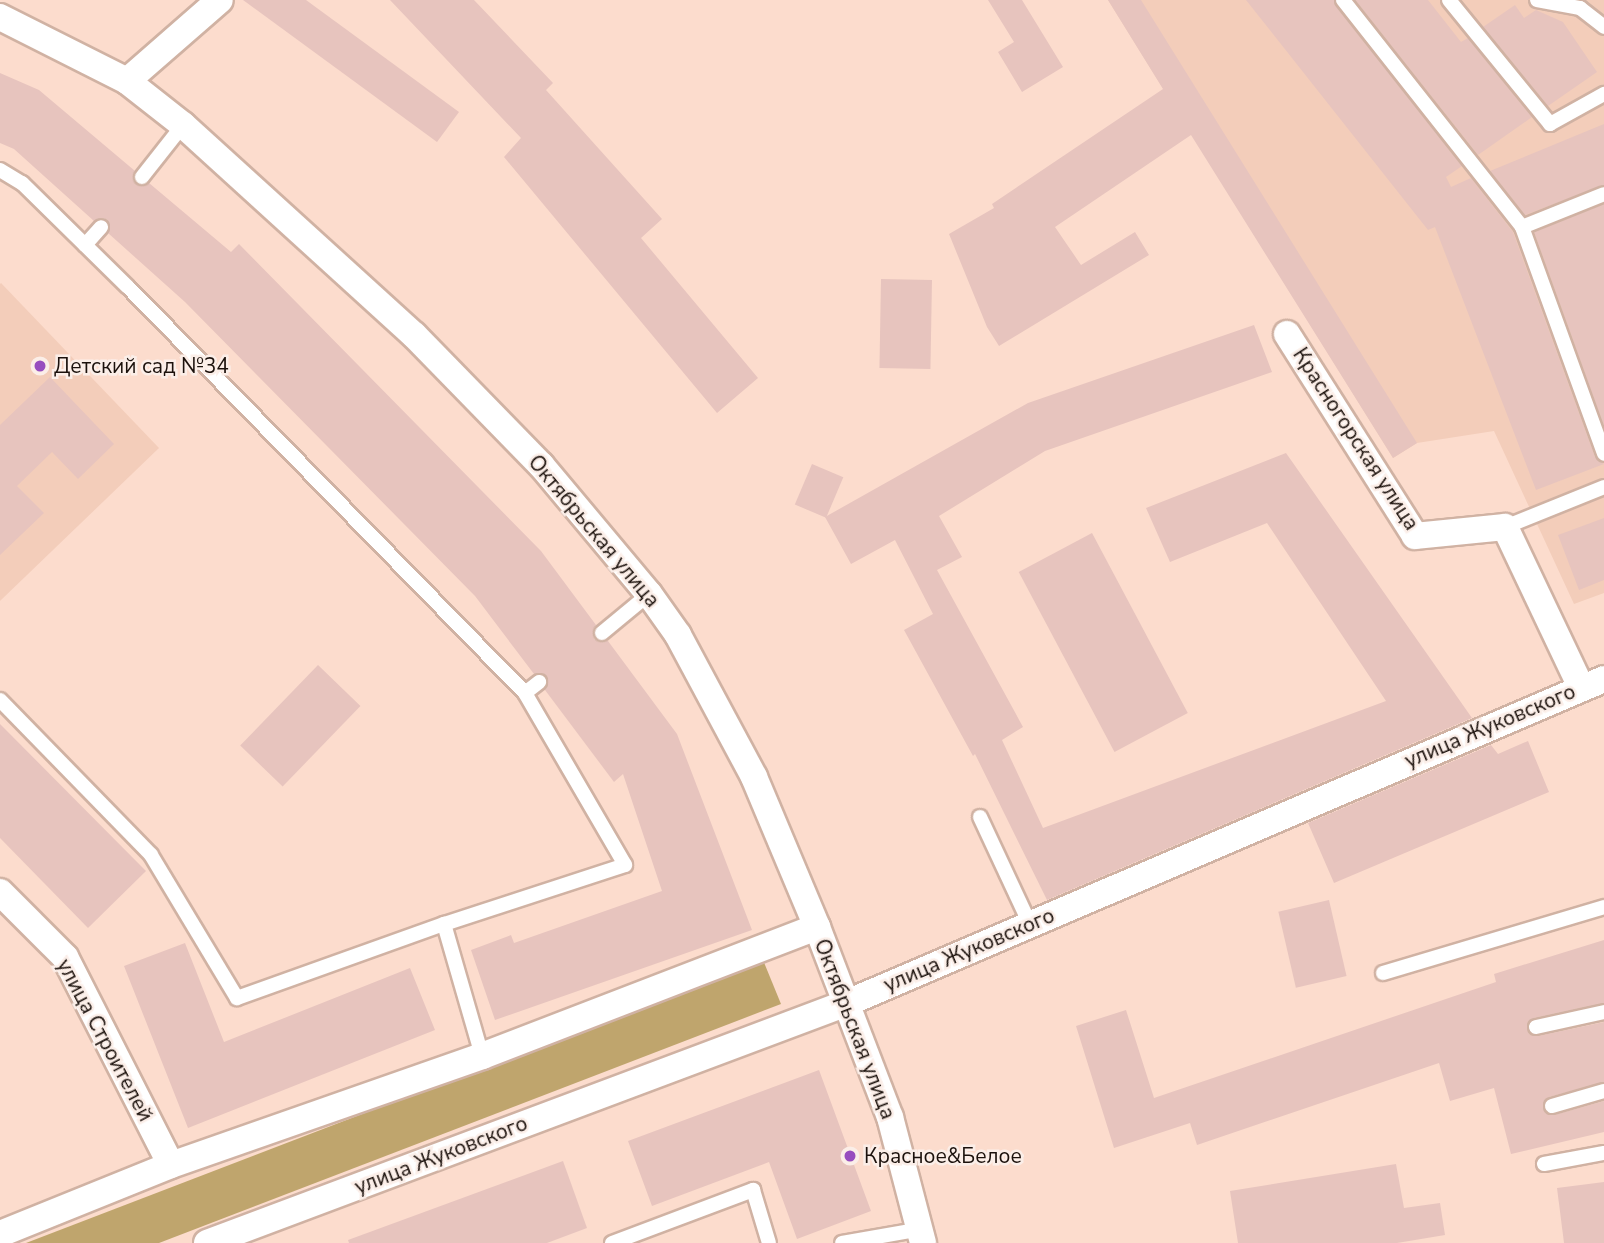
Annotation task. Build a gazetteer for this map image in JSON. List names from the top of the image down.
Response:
{
  "streets": {
    "street": [
      "Красногорская улица",
      "Октябрьская улица",
      "улица Жуковского",
      "улица Строителей"
    ]
  },
  "crossings": [
    ["Октябрьская улица", "улица Жуковского"]
  ],
  "places": ["Детский сад №34", "Красное&Белое"]
}
